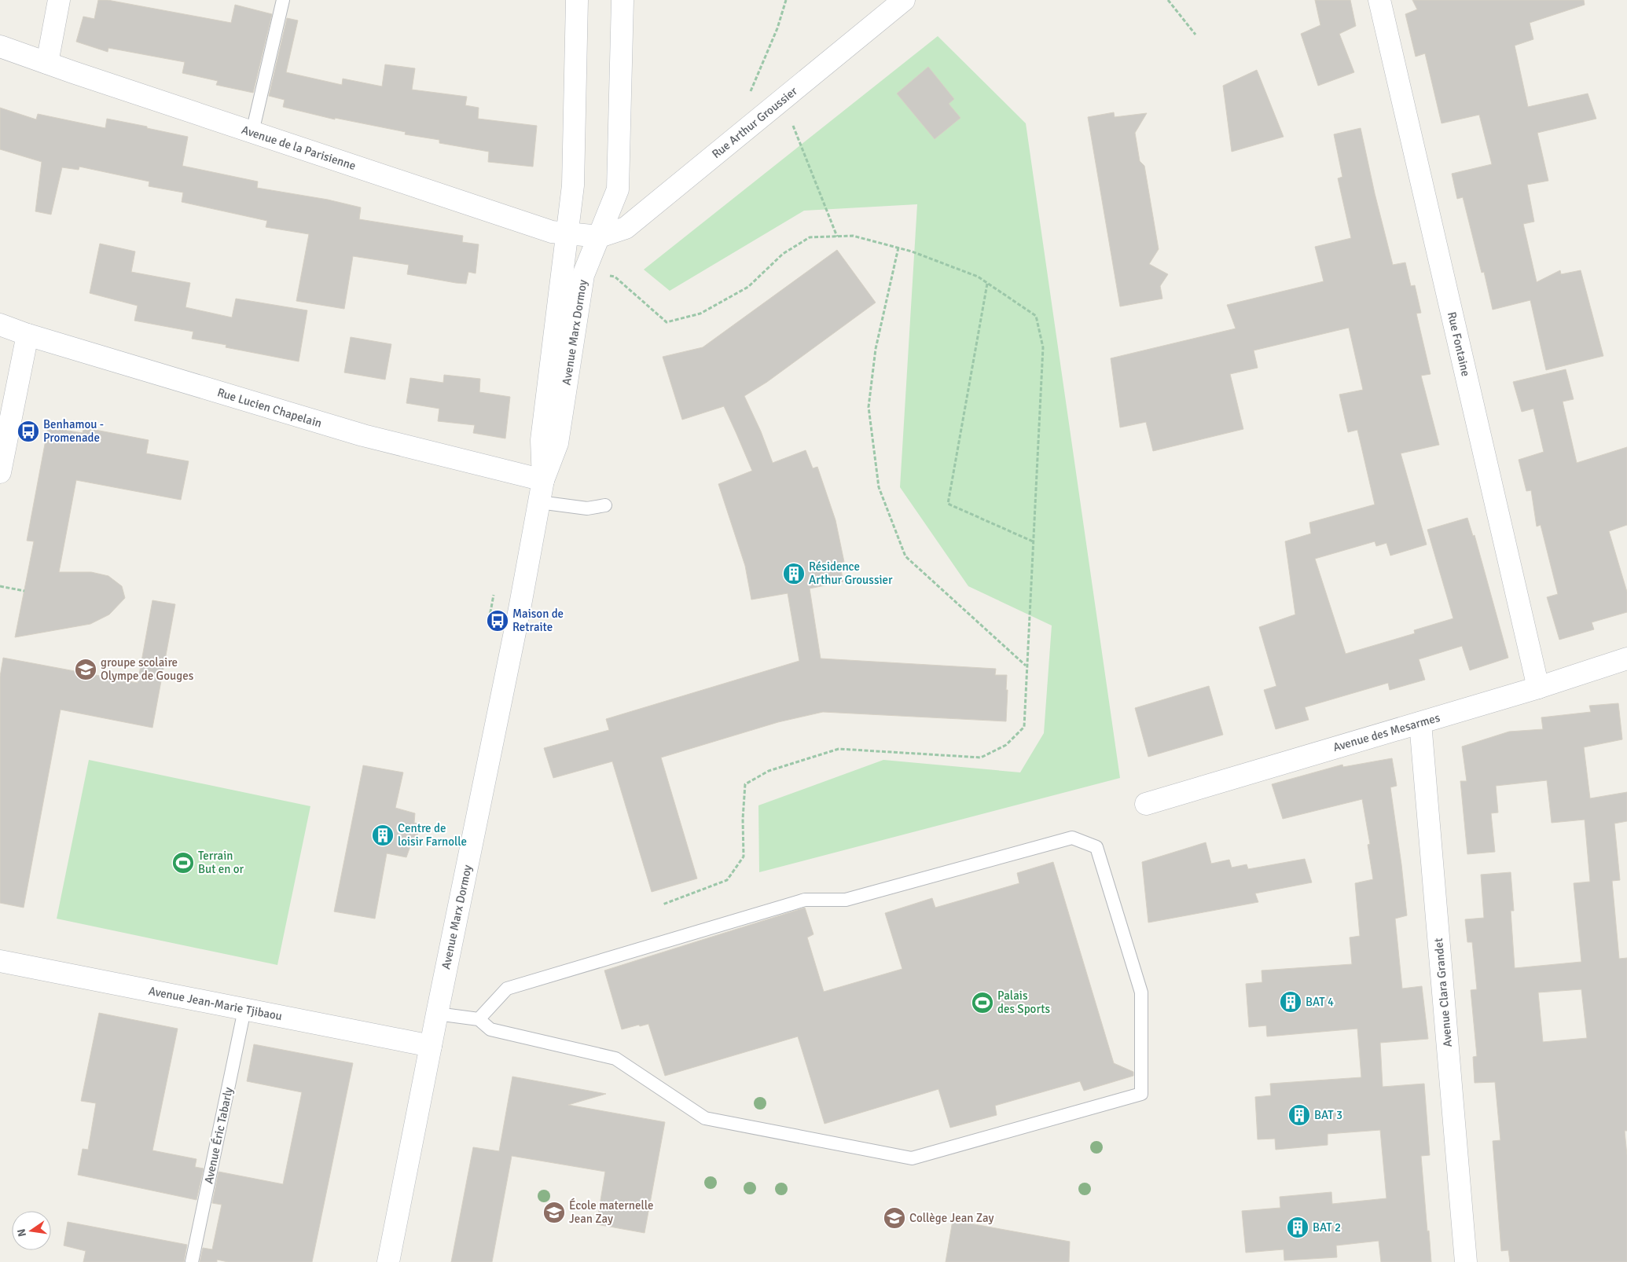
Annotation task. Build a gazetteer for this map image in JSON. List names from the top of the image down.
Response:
{
  "streets": {
    "street": [
      "Rue Arthur Groussier",
      "Avenue de la Parisienne",
      "Avenue Marx Dormoy",
      "Rue Fontaine",
      "Rue Lucien Chapelain",
      "Avenue des Mesarmes",
      "Avenue Clara Grandet",
      "Avenue Jean-Marie Tjibaou"
    ],
    "lane": ["Avenue Éric Tabarly"]
  },
  "crossings": [
    ["Rue Arthur Groussier", "Avenue de la Parisienne"],
    ["Rue Arthur Groussier", "Avenue Marx Dormoy"],
    ["Avenue de la Parisienne", "Avenue Marx Dormoy"],
    ["Avenue Marx Dormoy", "Rue Lucien Chapelain"],
    ["Avenue Marx Dormoy", "Avenue Jean-Marie Tjibaou"],
    ["Rue Fontaine", "Avenue des Mesarmes"],
    ["Avenue des Mesarmes", "Avenue Clara Grandet"],
    ["Avenue Jean-Marie Tjibaou", "Avenue Éric Tabarly"]
  ],
  "places": {
    "bus stop": ["Benhamou - Promenade", "Maison de Retraite"],
    "building": [
      "Résidence Arthur Groussier",
      "Centre de loisir Farnolle",
      "BAT 4",
      "BAT 3",
      "BAT 2"
    ],
    "school or university": ["groupe scolaire Olympe de Gouges", "École maternelle Jean Zay", "Collège Jean Zay"],
    "sports": ["Terrain But en or", "Palais des Sports"]
  },
  "north": "left"
}
